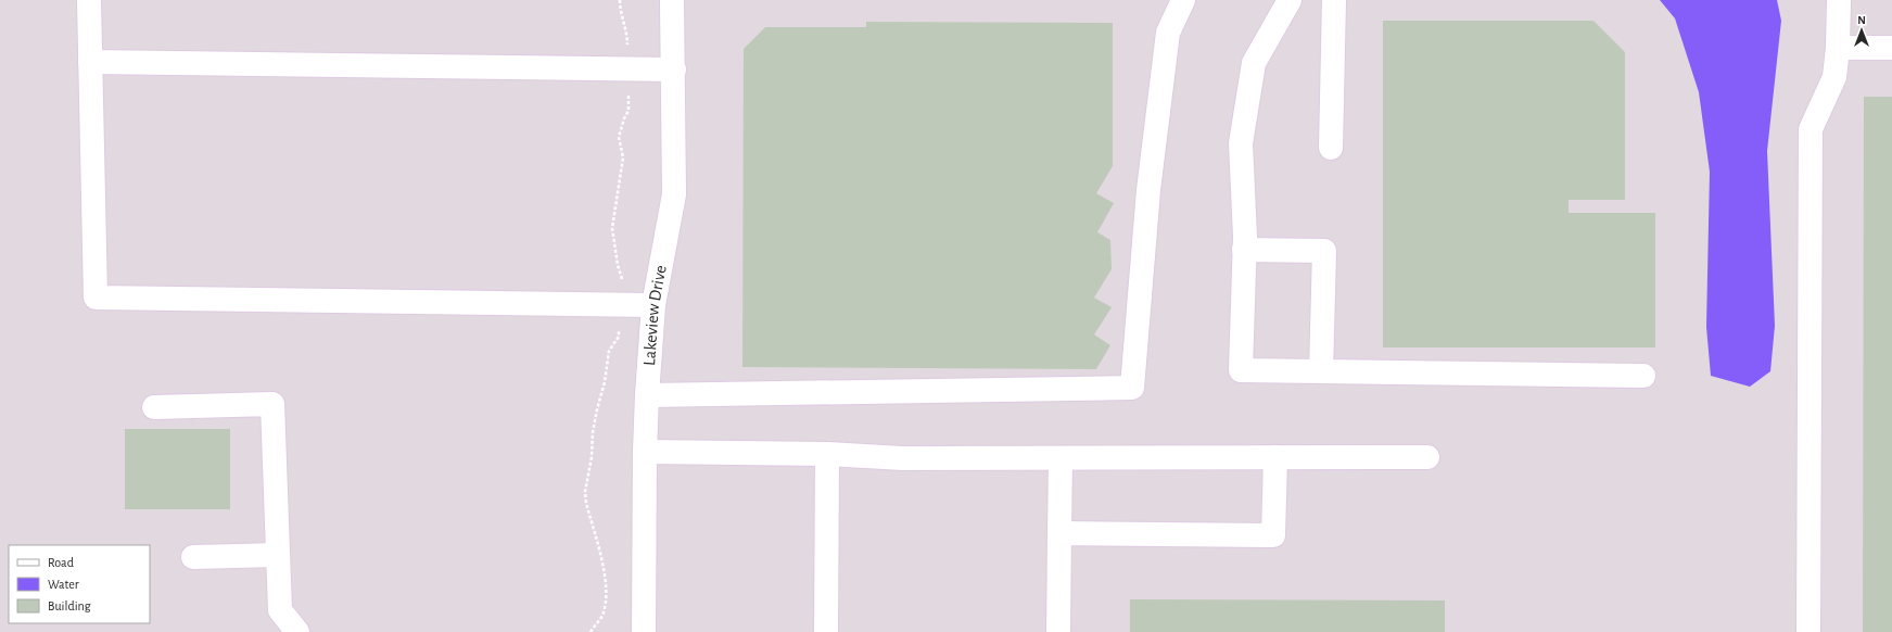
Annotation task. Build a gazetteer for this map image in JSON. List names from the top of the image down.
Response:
{
  "streets": {
    "street": ["Lakeview Drive"]
  },
  "legend": ["Road", "Water", "Building"],
  "north": "top"
}
